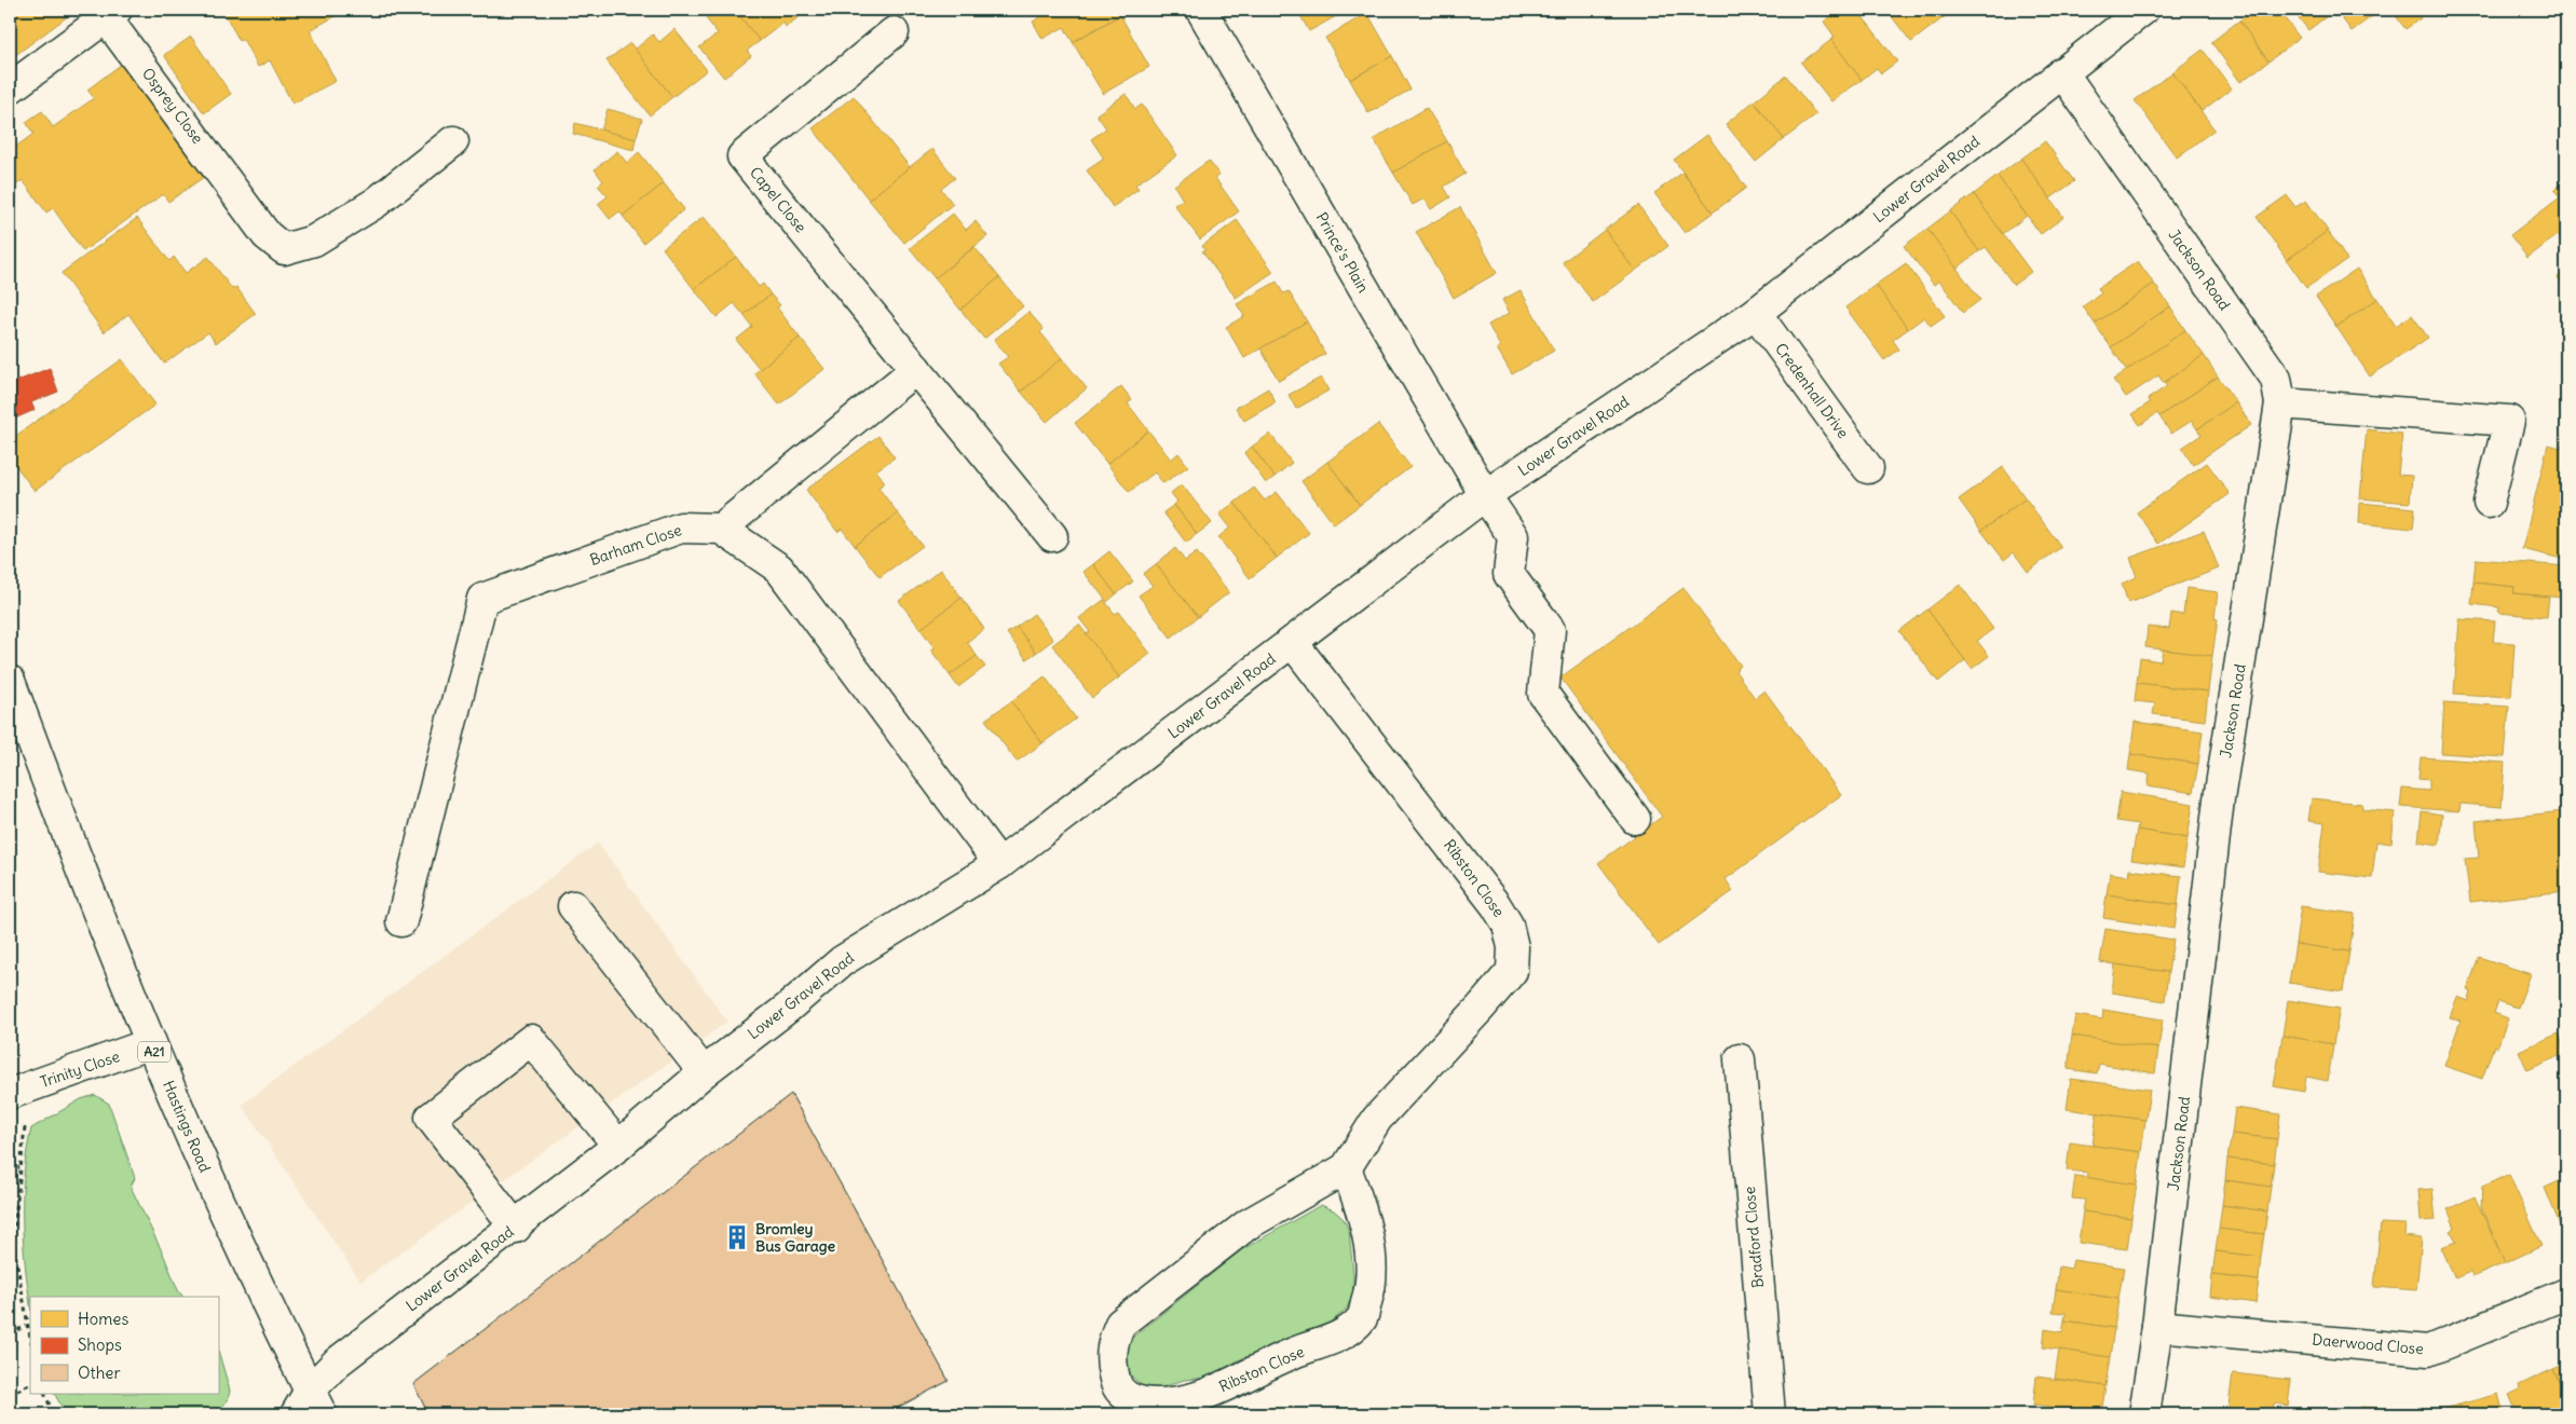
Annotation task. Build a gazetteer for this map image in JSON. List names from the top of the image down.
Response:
{
  "streets": {
    "street": [
      "Osprey Close",
      "Lower Gravel Road",
      "Capel Close",
      "Prince's Plain",
      "Jackson Road",
      "Credenhall Drive",
      "Barham Close",
      "Ribston Close",
      "A21",
      "Trinity Close",
      "Hastings Road",
      "Bradford Close",
      "Daerwood Close"
    ]
  },
  "crossings": [
    ["Lower Gravel Road", "Prince's Plain"],
    ["Lower Gravel Road", "Jackson Road"],
    ["Lower Gravel Road", "Credenhall Drive"],
    ["Lower Gravel Road", "Ribston Close"],
    ["Lower Gravel Road", "Hastings Road"],
    ["Jackson Road", "Daerwood Close"],
    ["Trinity Close", "Hastings Road"]
  ],
  "places": {
    "building": ["Bromley Bus Garage"]
  },
  "legend": ["Homes", "Shops", "Other"]
}
